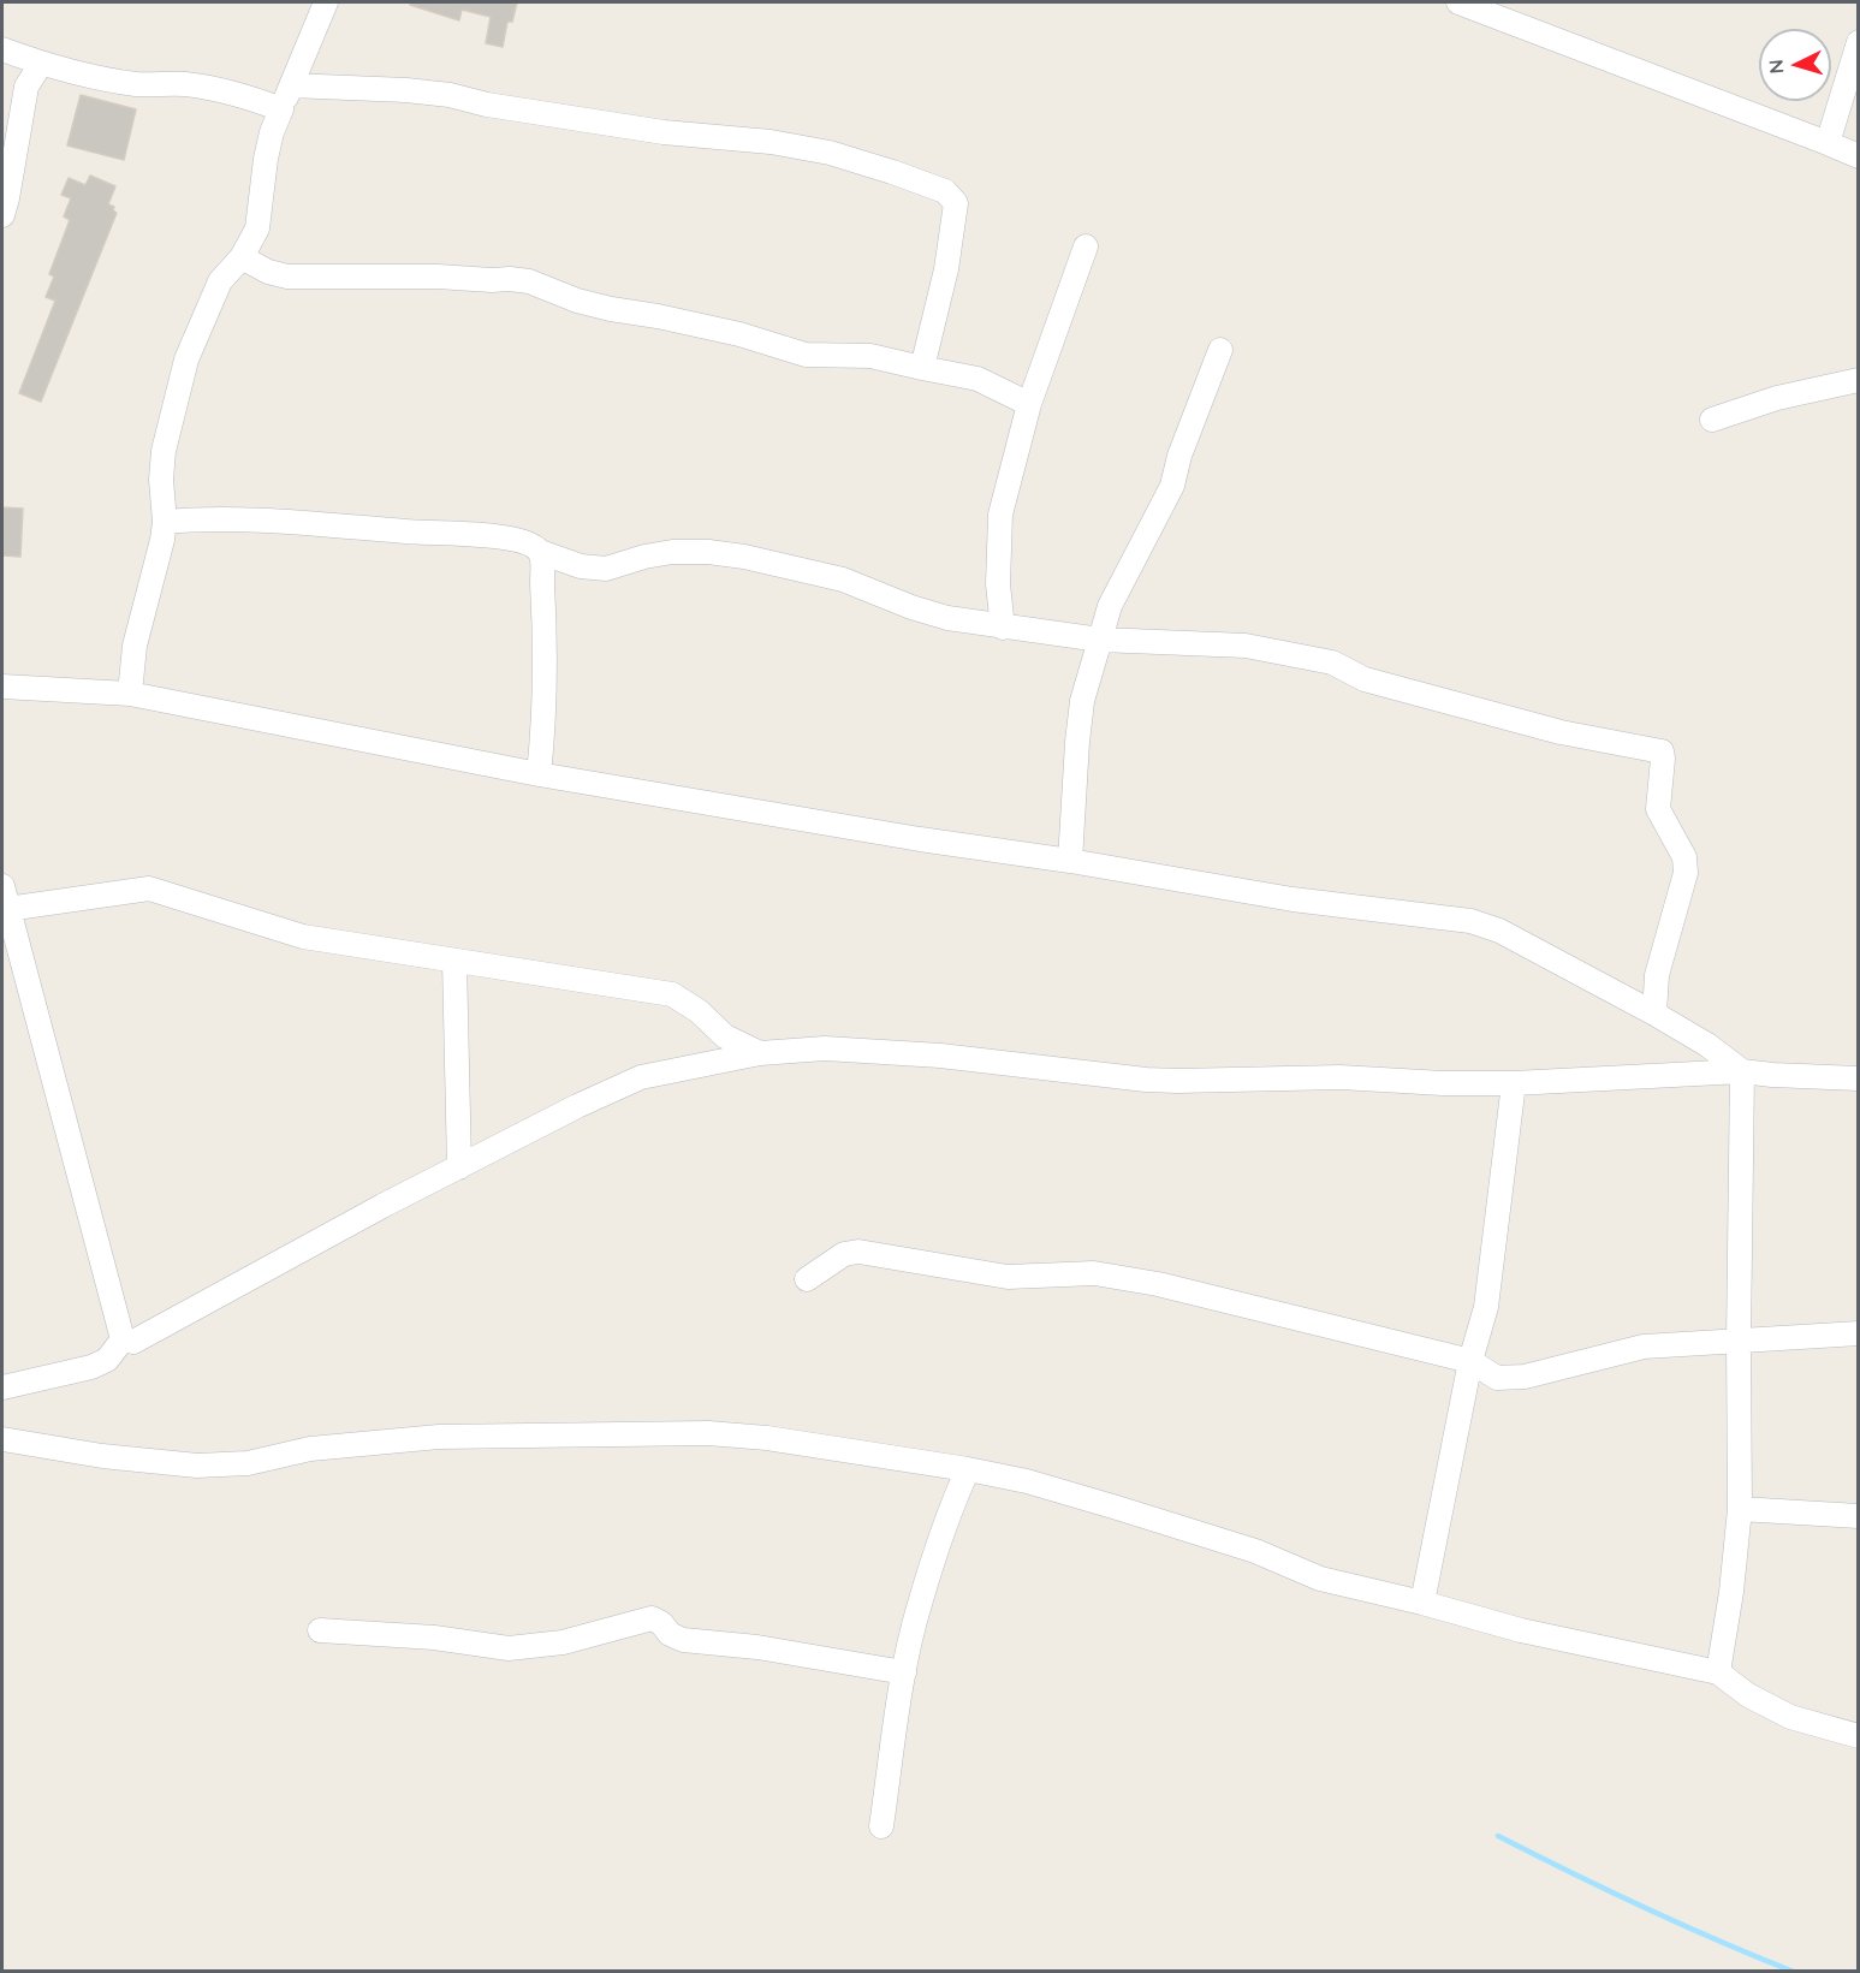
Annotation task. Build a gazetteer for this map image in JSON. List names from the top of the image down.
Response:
{
  "north": "left"
}
